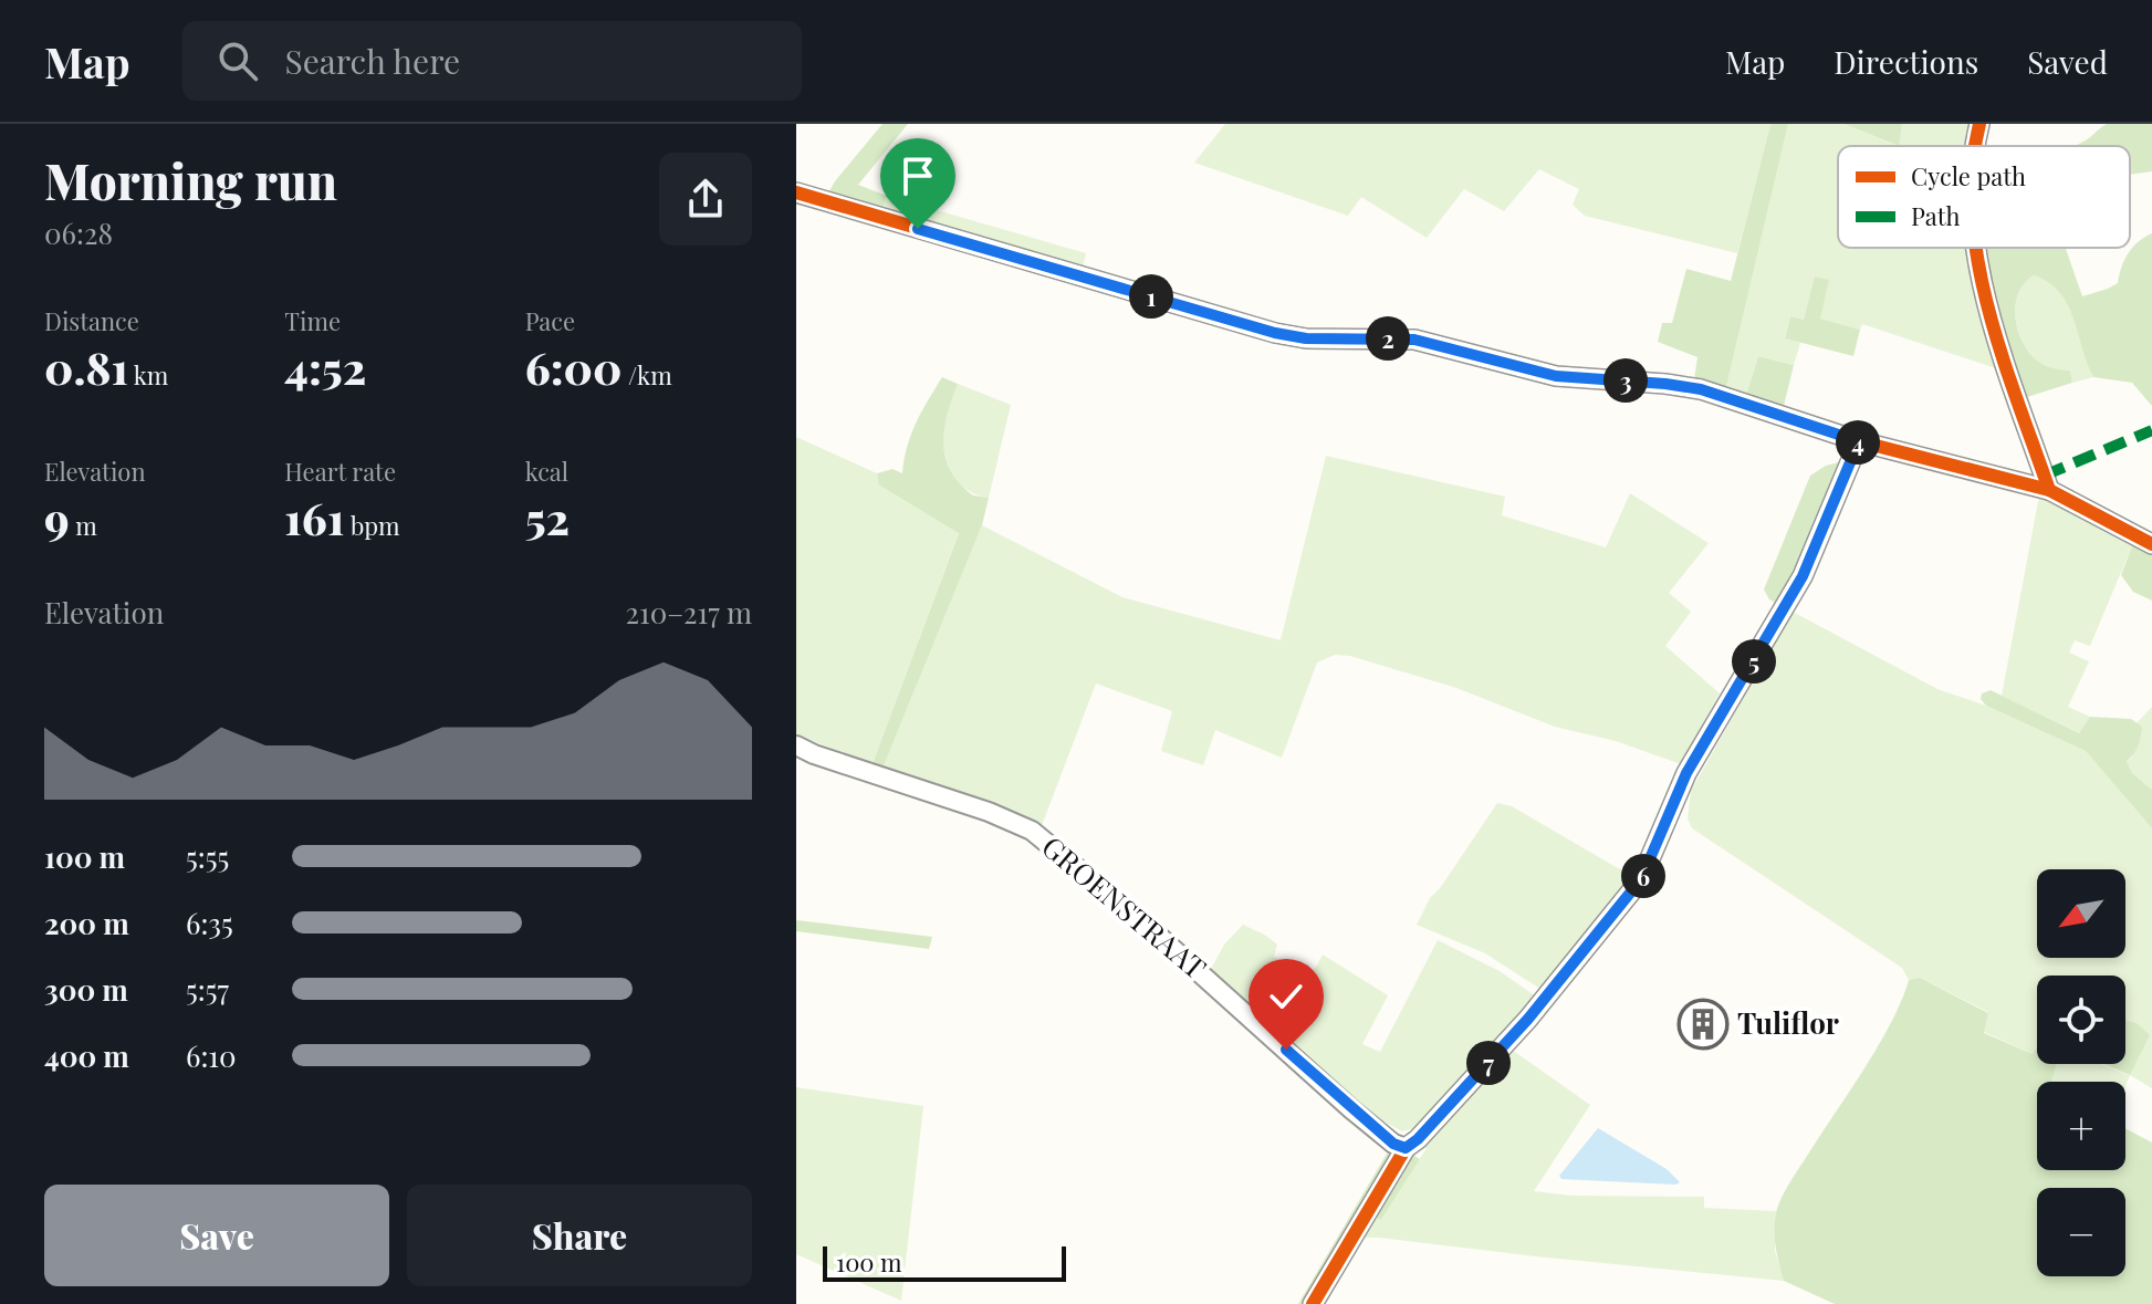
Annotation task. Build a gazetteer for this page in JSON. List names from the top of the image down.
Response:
{
  "streets": {
    "street": ["GROENSTRAAT"]
  },
  "places": {
    "building": ["Tuliflor"]
  },
  "legend": ["Cycle path", "Path"],
  "scale_bar": "100 m",
  "north": "bottom left",
  "page": {
    "header": "Map",
    "search": "Search here",
    "nav": ["Map", "Directions", "Saved"],
    "heading": ["Morning run", "06:28"],
    "stats": [
      ["Distance", "0.81 km"],
      ["Time", "4:52"],
      ["Pace", "6:00 /km"],
      ["Elevation", "9 m"],
      ["Heart rate", "161 bpm"],
      ["kcal", "52"]
    ],
    "pins": [
      "1",
      "2",
      "3",
      "4",
      "5",
      "6",
      "7"
    ],
    "chart": ["Elevation", "210–217 m"],
    "list": [
      {
        "name": "100 m",
        "note": "5:55"
      },
      {
        "name": "200 m",
        "note": "6:35"
      },
      {
        "name": "300 m",
        "note": "5:57"
      },
      {
        "name": "400 m",
        "note": "6:10"
      }
    ],
    "map_buttons": ["+", "−"],
    "buttons": ["Save", "Share"],
    "scale": "100 m"
  }
}
